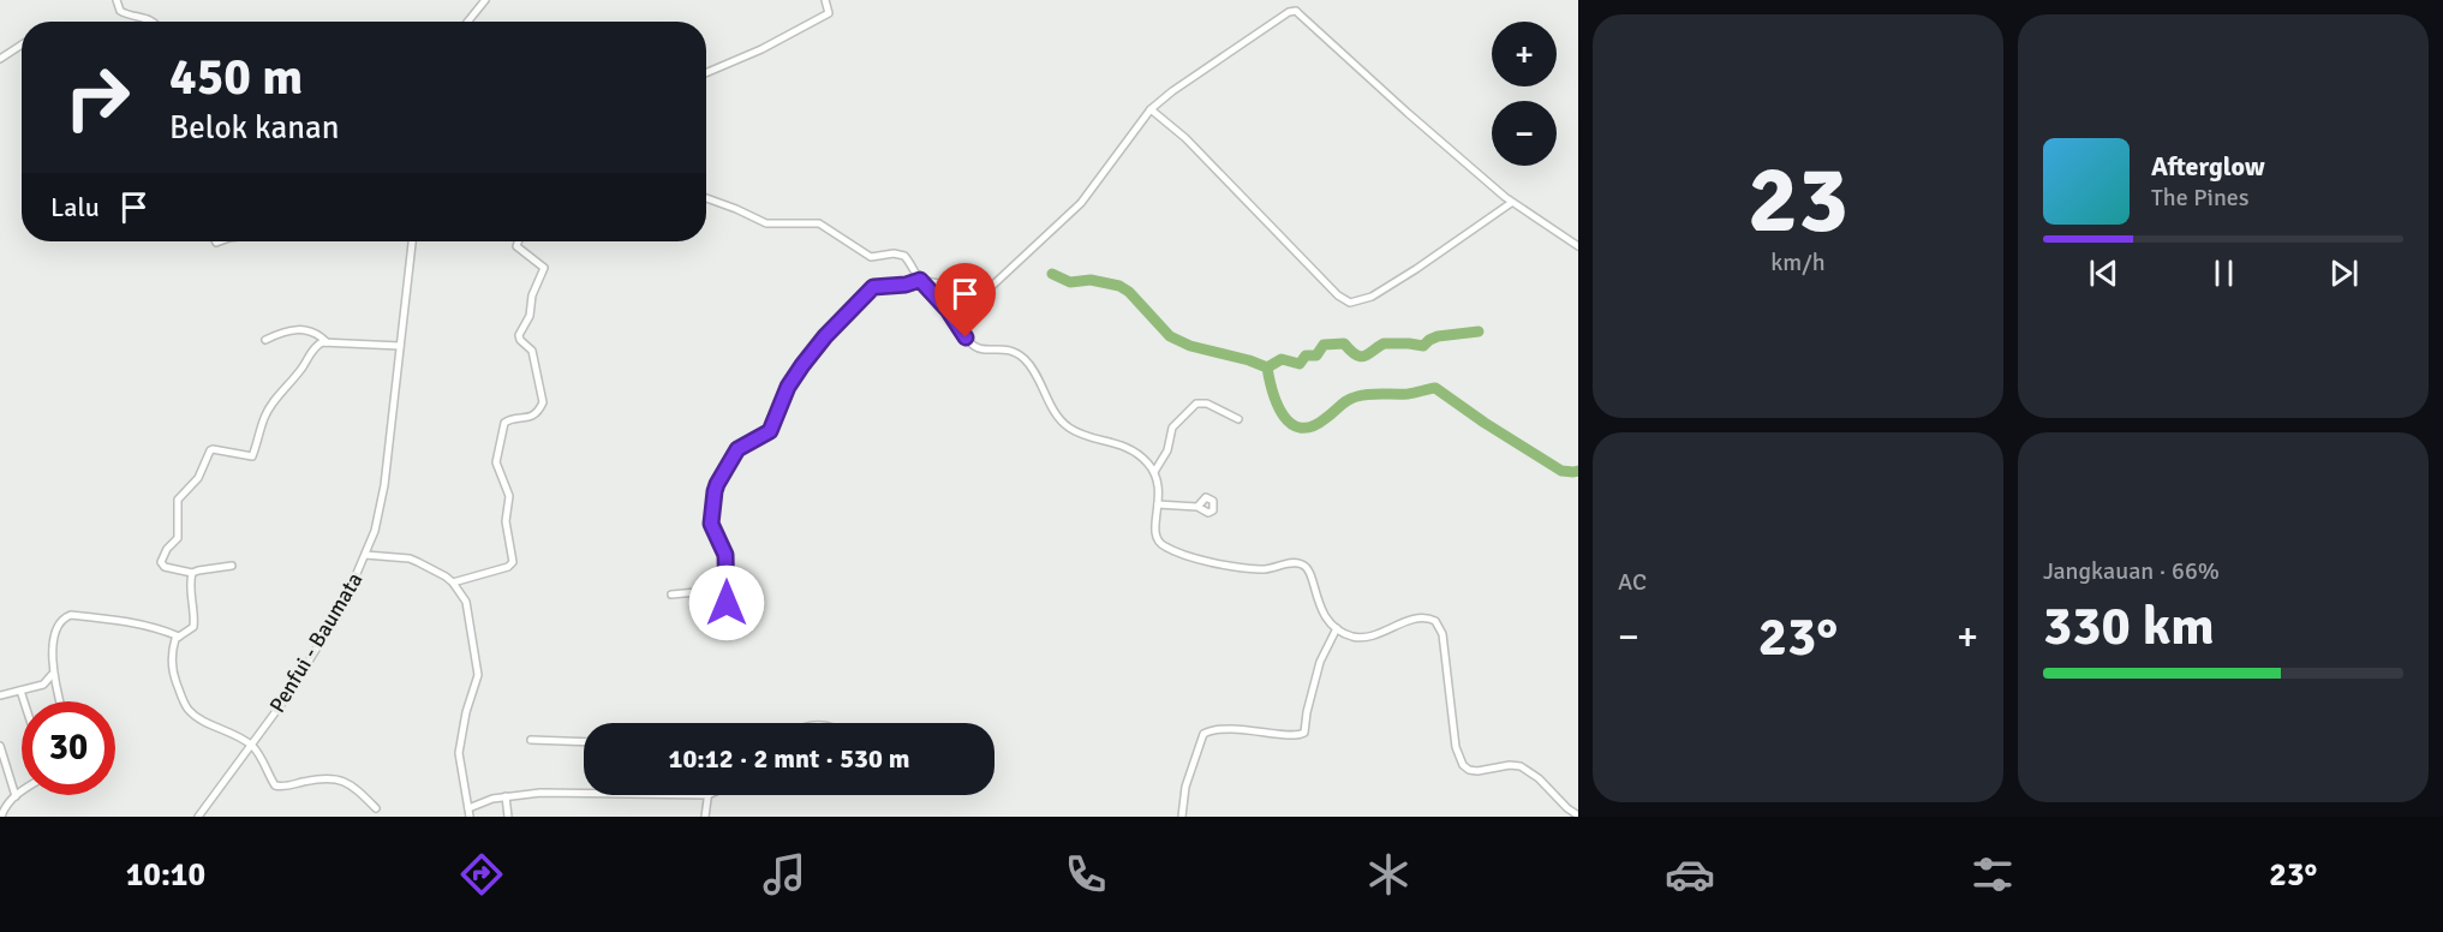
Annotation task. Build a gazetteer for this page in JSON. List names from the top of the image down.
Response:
{
  "streets": {
    "street": ["Penfui - Baumata"]
  },
  "page": {
    "tile": [
      ["23", "km/h"],
      "AC",
      ["Jangkauan · 66%", "330 km"]
    ],
    "map_buttons": ["+", "−"],
    "turn": ["450 m", "Belok kanan"],
    "song": ["Afterglow", "The Pines"],
    "then": "Lalu",
    "heat": ["−", "23°", "+"],
    "limit": "30",
    "trip": "10:12 · 2 mnt · 530 m",
    "tabs": ["10:10", "23°"]
  }
}
